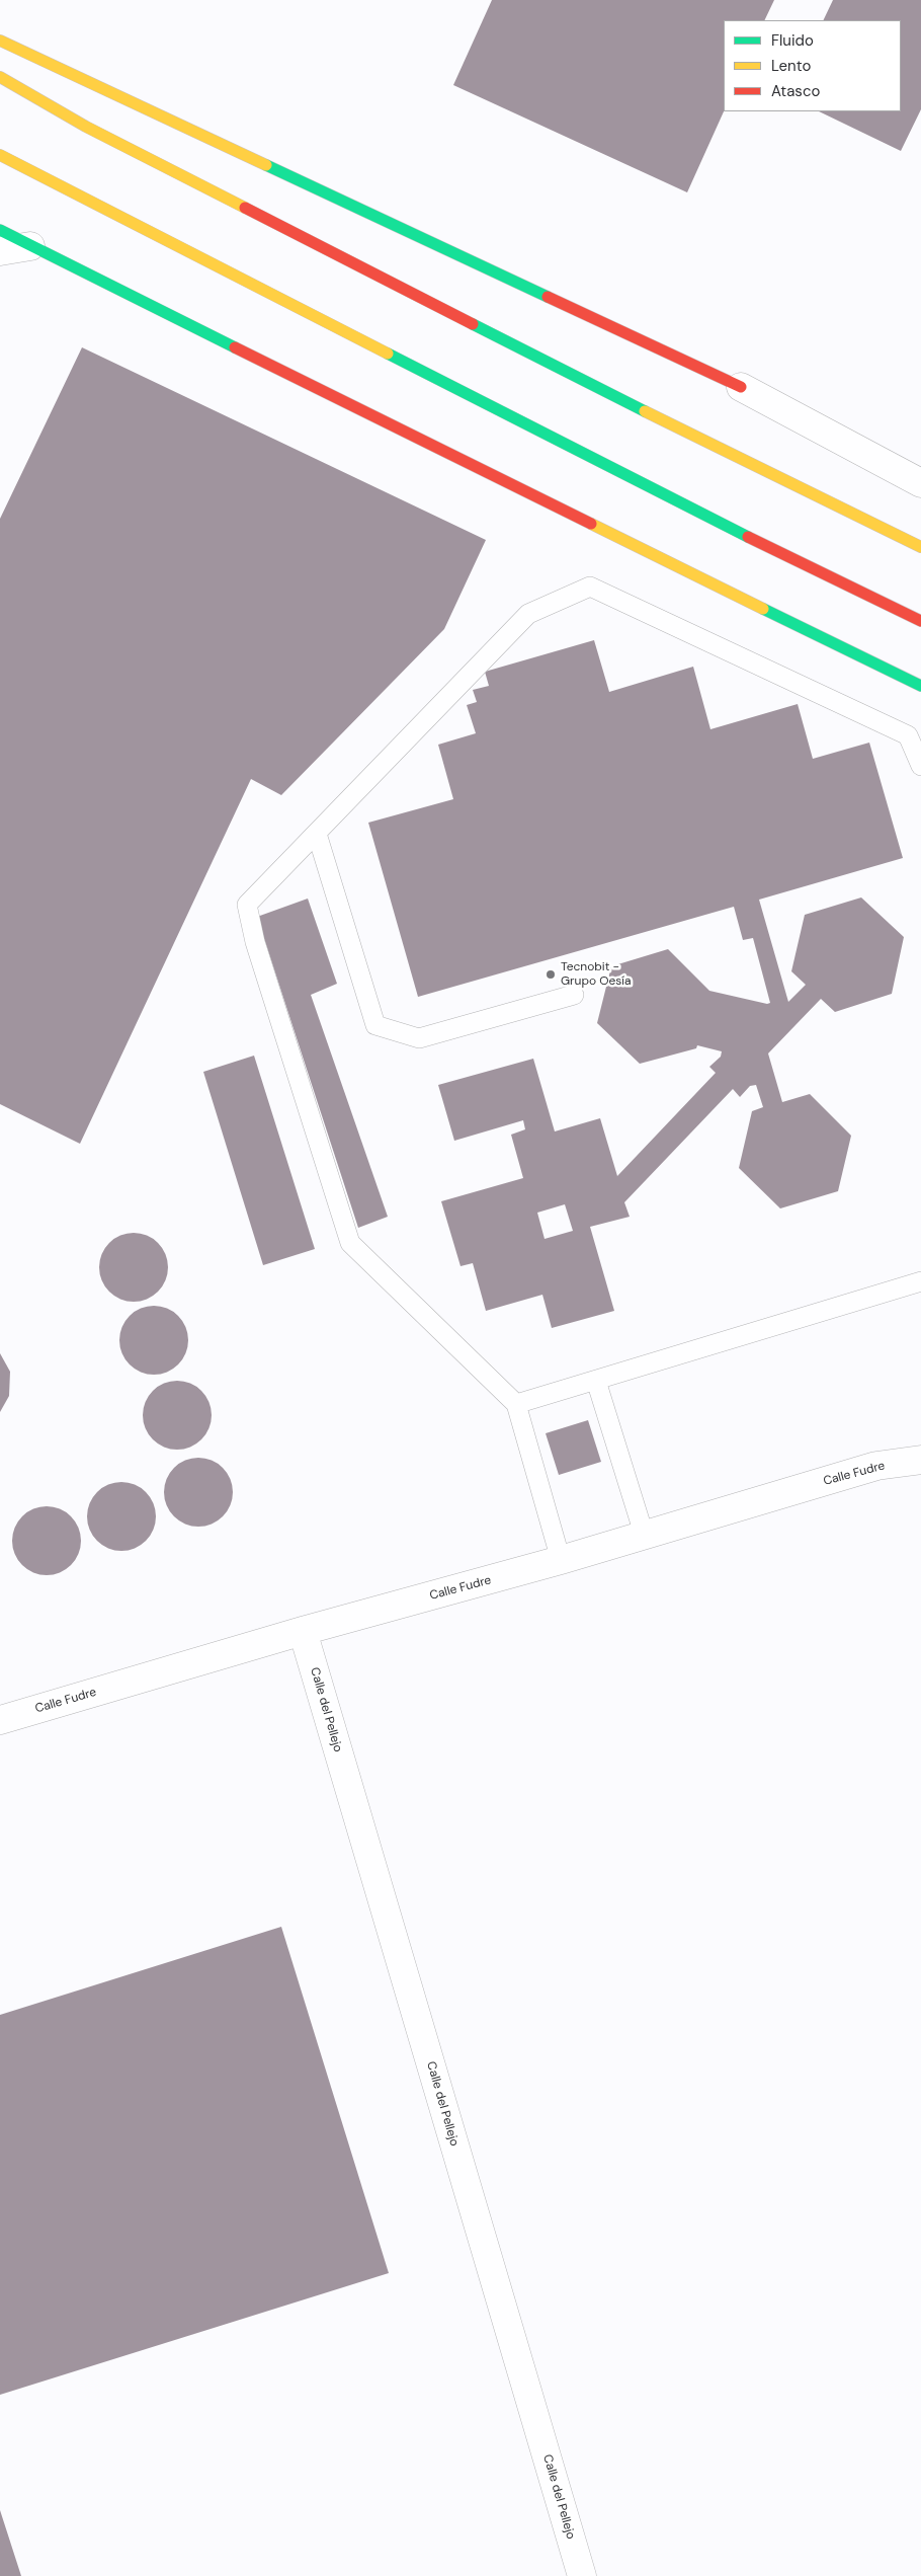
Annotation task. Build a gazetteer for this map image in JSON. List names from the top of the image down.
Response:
{
  "streets": {
    "street": ["Calle Fudre", "Calle del Pellejo"]
  },
  "crossings": [
    ["Calle Fudre", "Calle del Pellejo"]
  ],
  "places": ["Tecnobit - Grupo Oesía"],
  "legend": ["Fluido", "Lento", "Atasco"]
}
